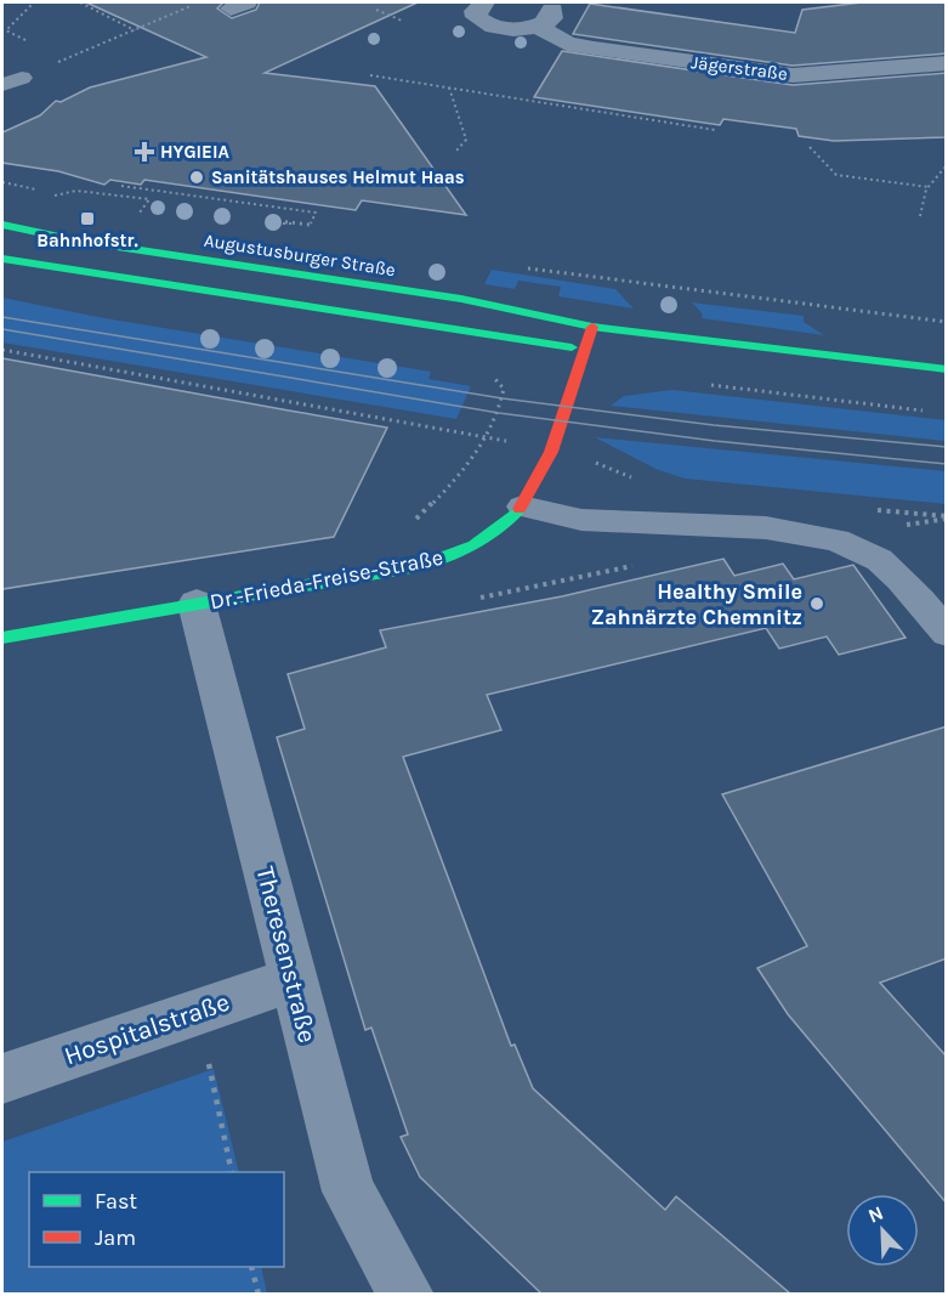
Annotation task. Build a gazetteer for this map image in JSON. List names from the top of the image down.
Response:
{
  "streets": {
    "main road": ["Augustusburger Straße", "Dr.-Frieda-Freise-Straße"],
    "street": ["Jägerstraße", "Theresenstraße", "Hospitalstraße"]
  },
  "crossings": [
    ["Dr.-Frieda-Freise-Straße", "Theresenstraße"],
    ["Theresenstraße", "Hospitalstraße"]
  ],
  "places": {
    "health": ["HYGIEIA"],
    "other": ["Sanitätshauses Helmut Haas", "Healthy Smile Zahnärzte Chemnitz"],
    "transit": ["Bahnhofstr."]
  },
  "legend": ["Fast", "Jam"],
  "north": "top left"
}
